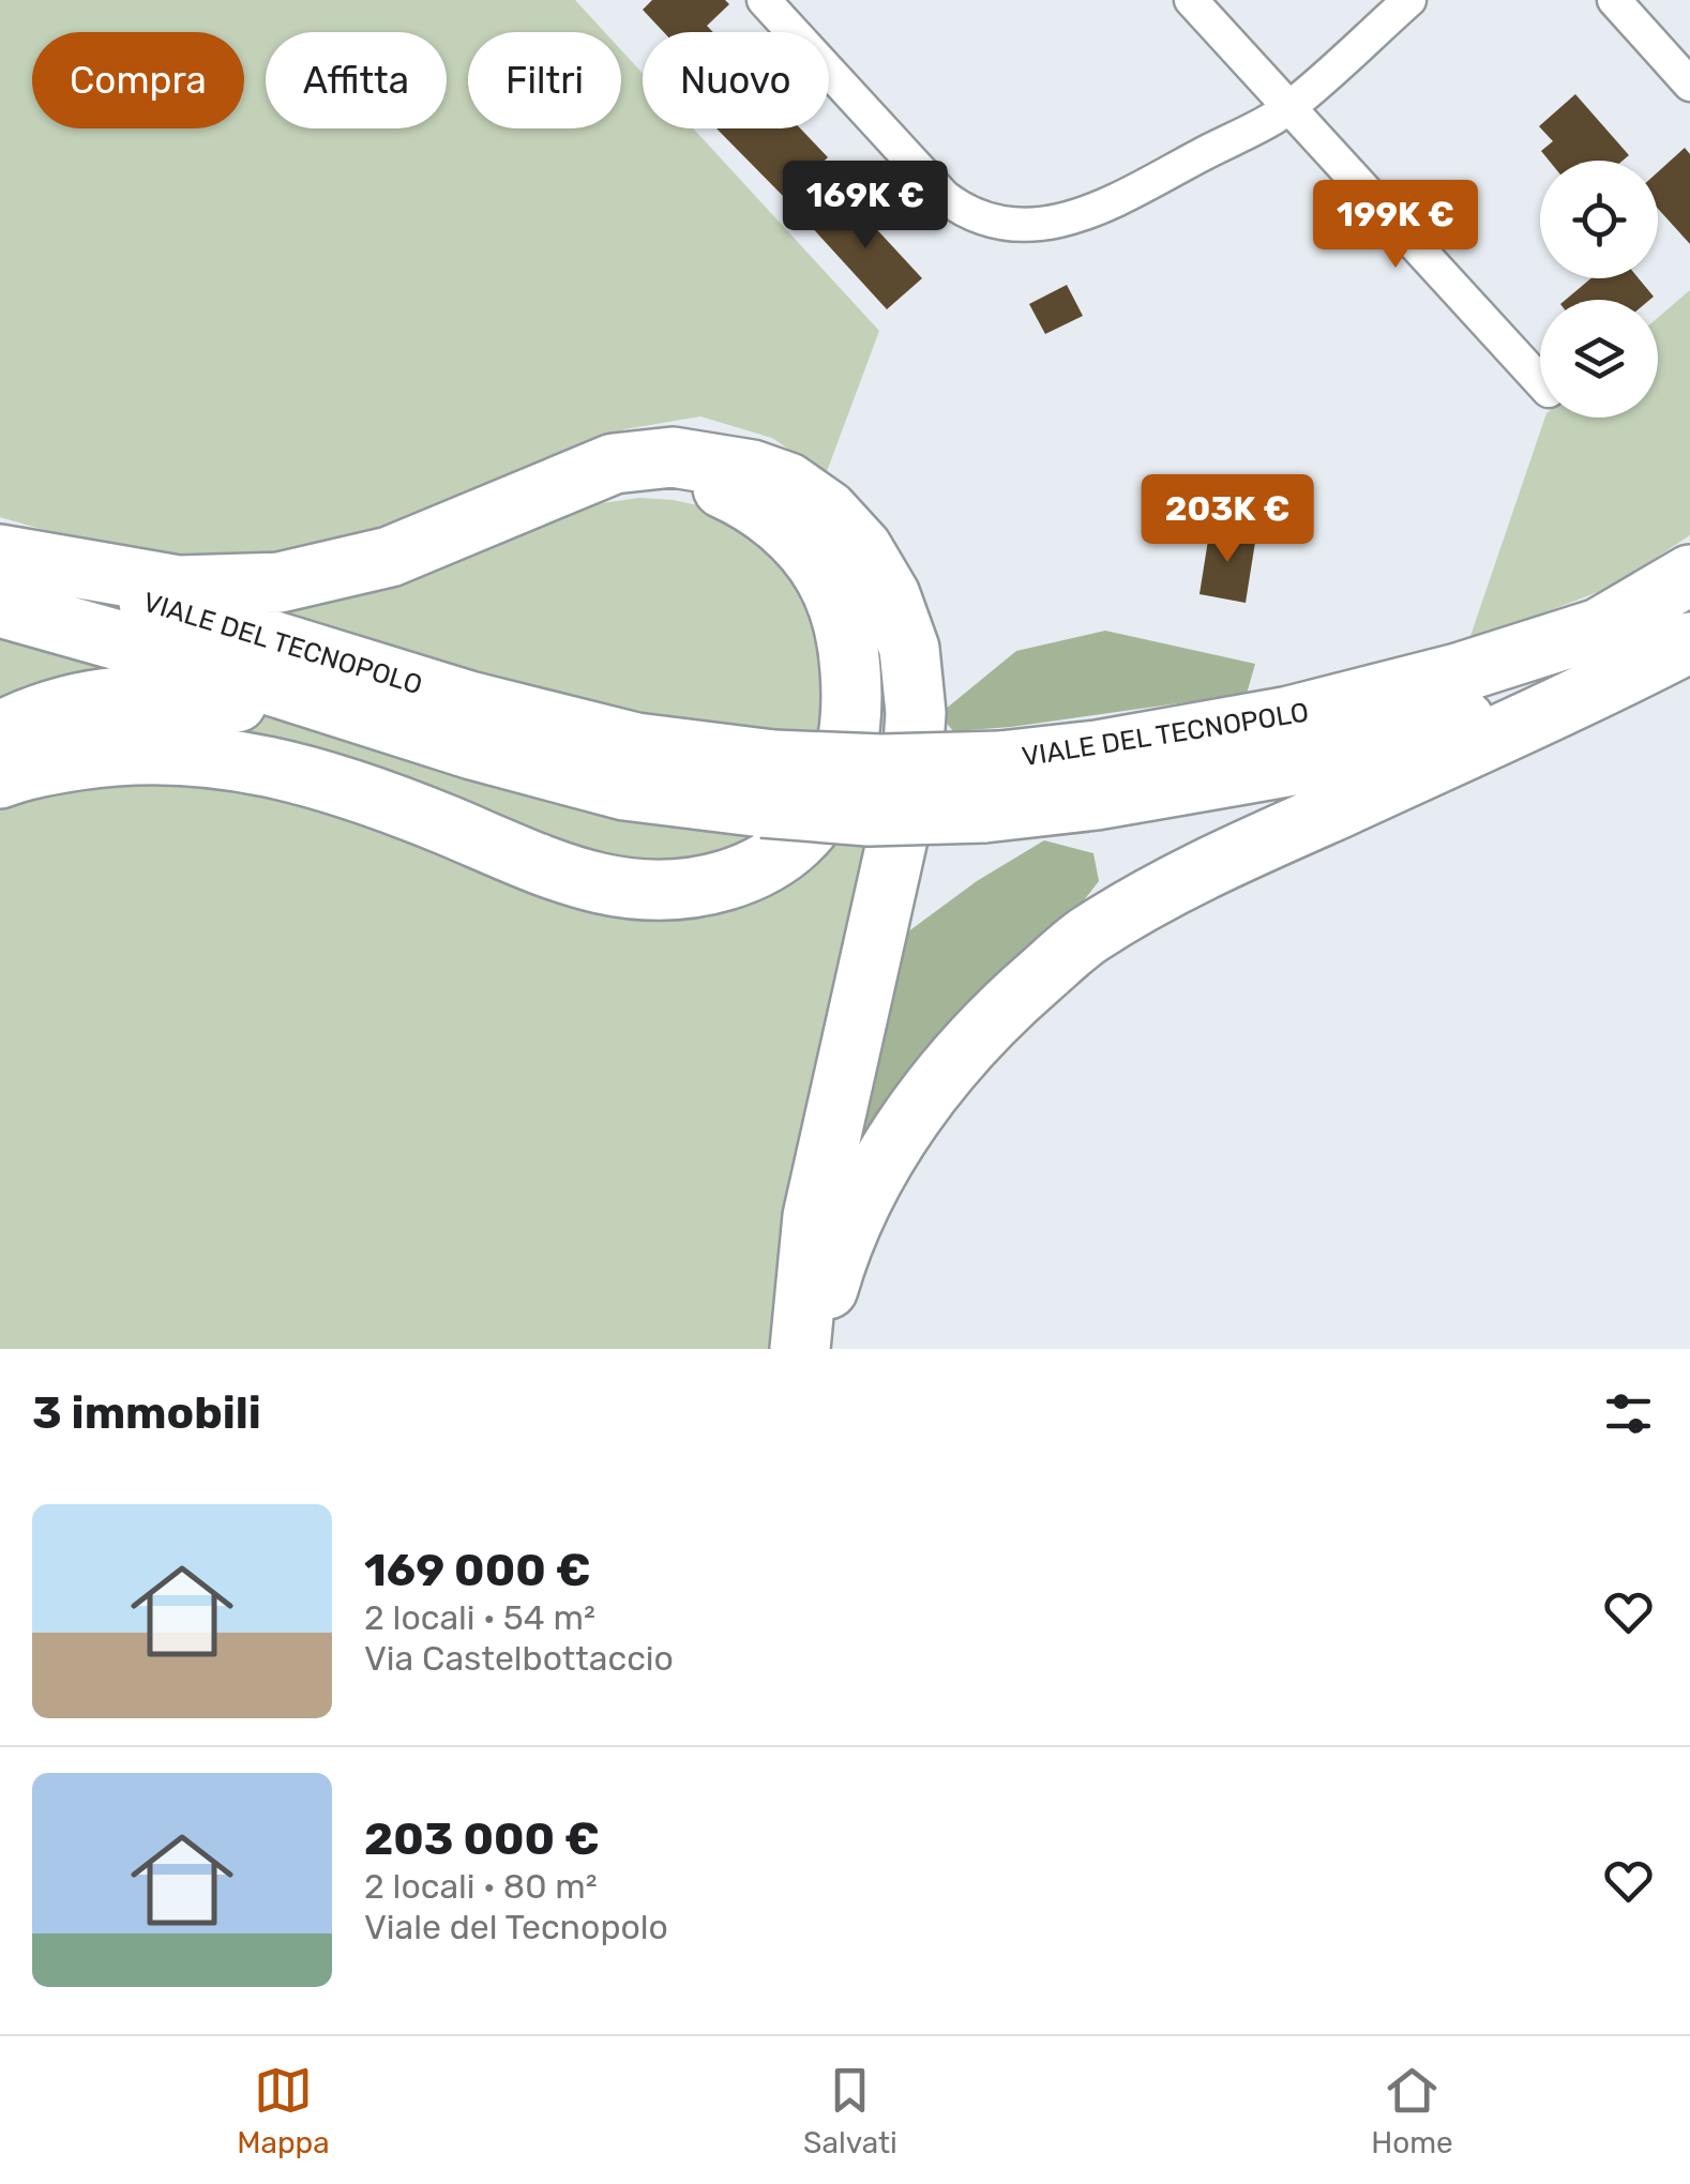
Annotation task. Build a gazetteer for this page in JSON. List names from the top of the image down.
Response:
{
  "streets": {
    "highway": ["VIALE DEL TECNOPOLO"]
  },
  "page": {
    "chip": [
      "Compra",
      "Affitta",
      "Filtri",
      "Nuovo"
    ],
    "price": ["169K €", "199K €", "203K €"],
    "heading": "3 immobili",
    "list": [
      {
        "name": "169 000 €",
        "note": "2 locali · 54 m² · Via Castelbottaccio"
      },
      {
        "name": "203 000 €",
        "note": "2 locali · 80 m² · Viale del Tecnopolo"
      }
    ],
    "tabs": ["Mappa", "Salvati", "Home"]
  }
}
